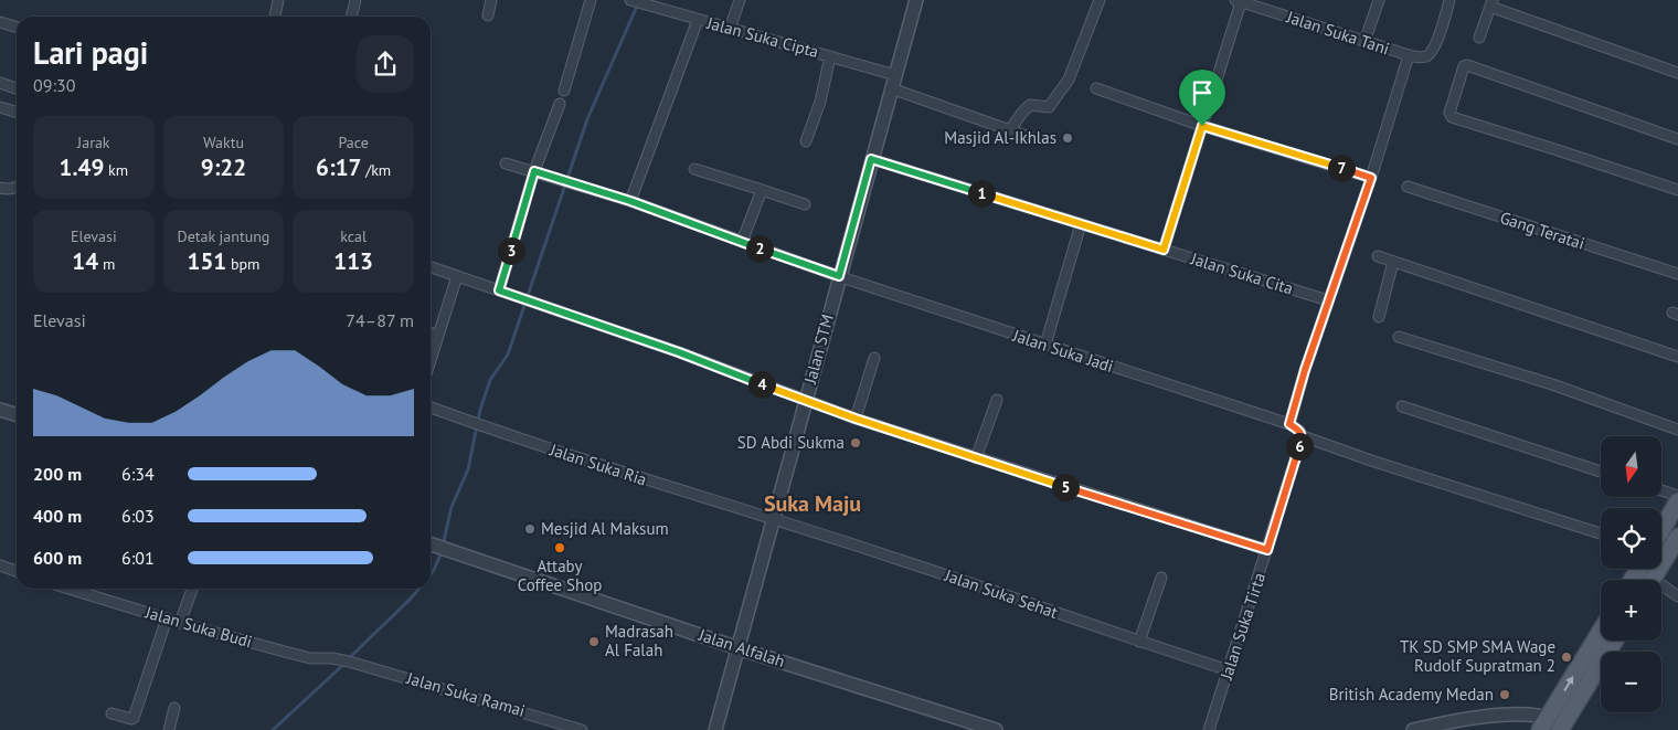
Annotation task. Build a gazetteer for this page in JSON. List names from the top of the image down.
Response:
{
  "streets": {
    "street": [
      "Jalan Suka Tani",
      "Jalan Suka Cipta",
      "Gang Teratai",
      "Jalan Suka Cita",
      "Jalan STM",
      "Jalan Suka Jadi",
      "Jalan Suka Ria",
      "Jalan Suka Sehat",
      "Jalan Suka Tirta",
      "Jalan Suka Budi",
      "Jalan Alfalah",
      "Jalan Suka Ramai"
    ]
  },
  "crossings": [
    ["Jalan Suka Cipta", "Jalan STM"],
    ["Jalan Suka Cita", "Jalan STM"],
    ["Jalan STM", "Jalan Suka Jadi"],
    ["Jalan STM", "Jalan Suka Ria"],
    ["Jalan STM", "Jalan Suka Sehat"],
    ["Jalan STM", "Jalan Alfalah"],
    ["Jalan Suka Ria", "Jalan Suka Sehat"],
    ["Jalan Suka Sehat", "Jalan Suka Tirta"],
    ["Jalan Suka Budi", "Jalan Suka Ramai"]
  ],
  "districts": ["Suka Maju"],
  "places": [
    "Masjid Al-Ikhlas",
    "SD Abdi Sukma",
    "Mesjid Al Maksum",
    "Attaby Coffee Shop",
    "Madrasah Al Falah",
    "TK SD SMP SMA Wage Rudolf Supratman 2",
    "British Academy Medan"
  ],
  "north": "bottom",
  "page": {
    "heading": ["Lari pagi", "09:30"],
    "stats": [
      ["Jarak", "1.49 km"],
      ["Waktu", "9:22"],
      ["Pace", "6:17 /km"],
      ["Elevasi", "14 m"],
      ["Detak jantung", "151 bpm"],
      ["kcal", "113"]
    ],
    "pins": [
      "7",
      "1",
      "2",
      "3",
      "4",
      "6",
      "5"
    ],
    "chart": ["Elevasi", "74–87 m"],
    "map_buttons": ["+", "−"],
    "list": [
      {
        "name": "200 m",
        "note": "6:34"
      },
      {
        "name": "400 m",
        "note": "6:03"
      },
      {
        "name": "600 m",
        "note": "6:01"
      }
    ]
  }
}
